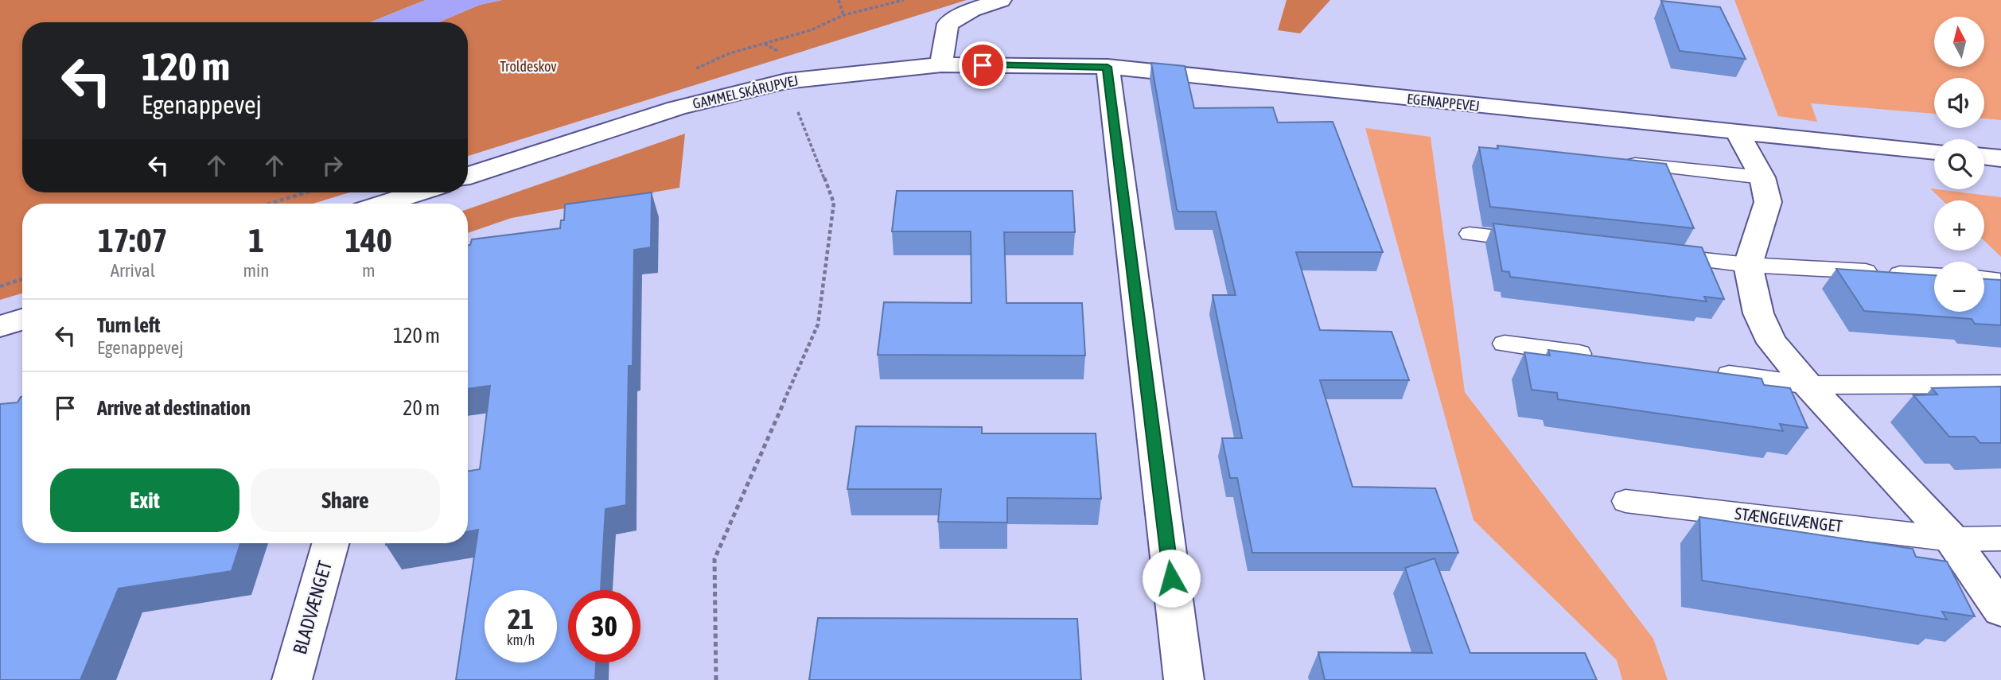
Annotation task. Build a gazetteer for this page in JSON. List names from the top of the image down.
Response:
{
  "streets": {
    "street": ["GAMMEL SKÅRUPVEJ", "EGENAPPEVEJ", "BLADVÆNGET"],
    "lane": ["STÆNGELVÆNGET"]
  },
  "crossings": [
    ["GAMMEL SKÅRUPVEJ", "EGENAPPEVEJ"]
  ],
  "parks": ["Troldeskov"],
  "north": "top",
  "page": {
    "map_buttons": ["+", "−"],
    "turn": ["120 m", "Egenappevej"],
    "eta": [
      "17:07",
      "Arrival",
      "1",
      "min",
      "140",
      "m"
    ],
    "list": [
      {
        "name": "Turn left",
        "note": "Egenappevej",
        "value": "120 m"
      },
      {
        "name": "Arrive at destination",
        "value": "20 m"
      }
    ],
    "buttons": ["Exit", "Share"],
    "speed": "21 km/h",
    "limit": "30"
  }
}
